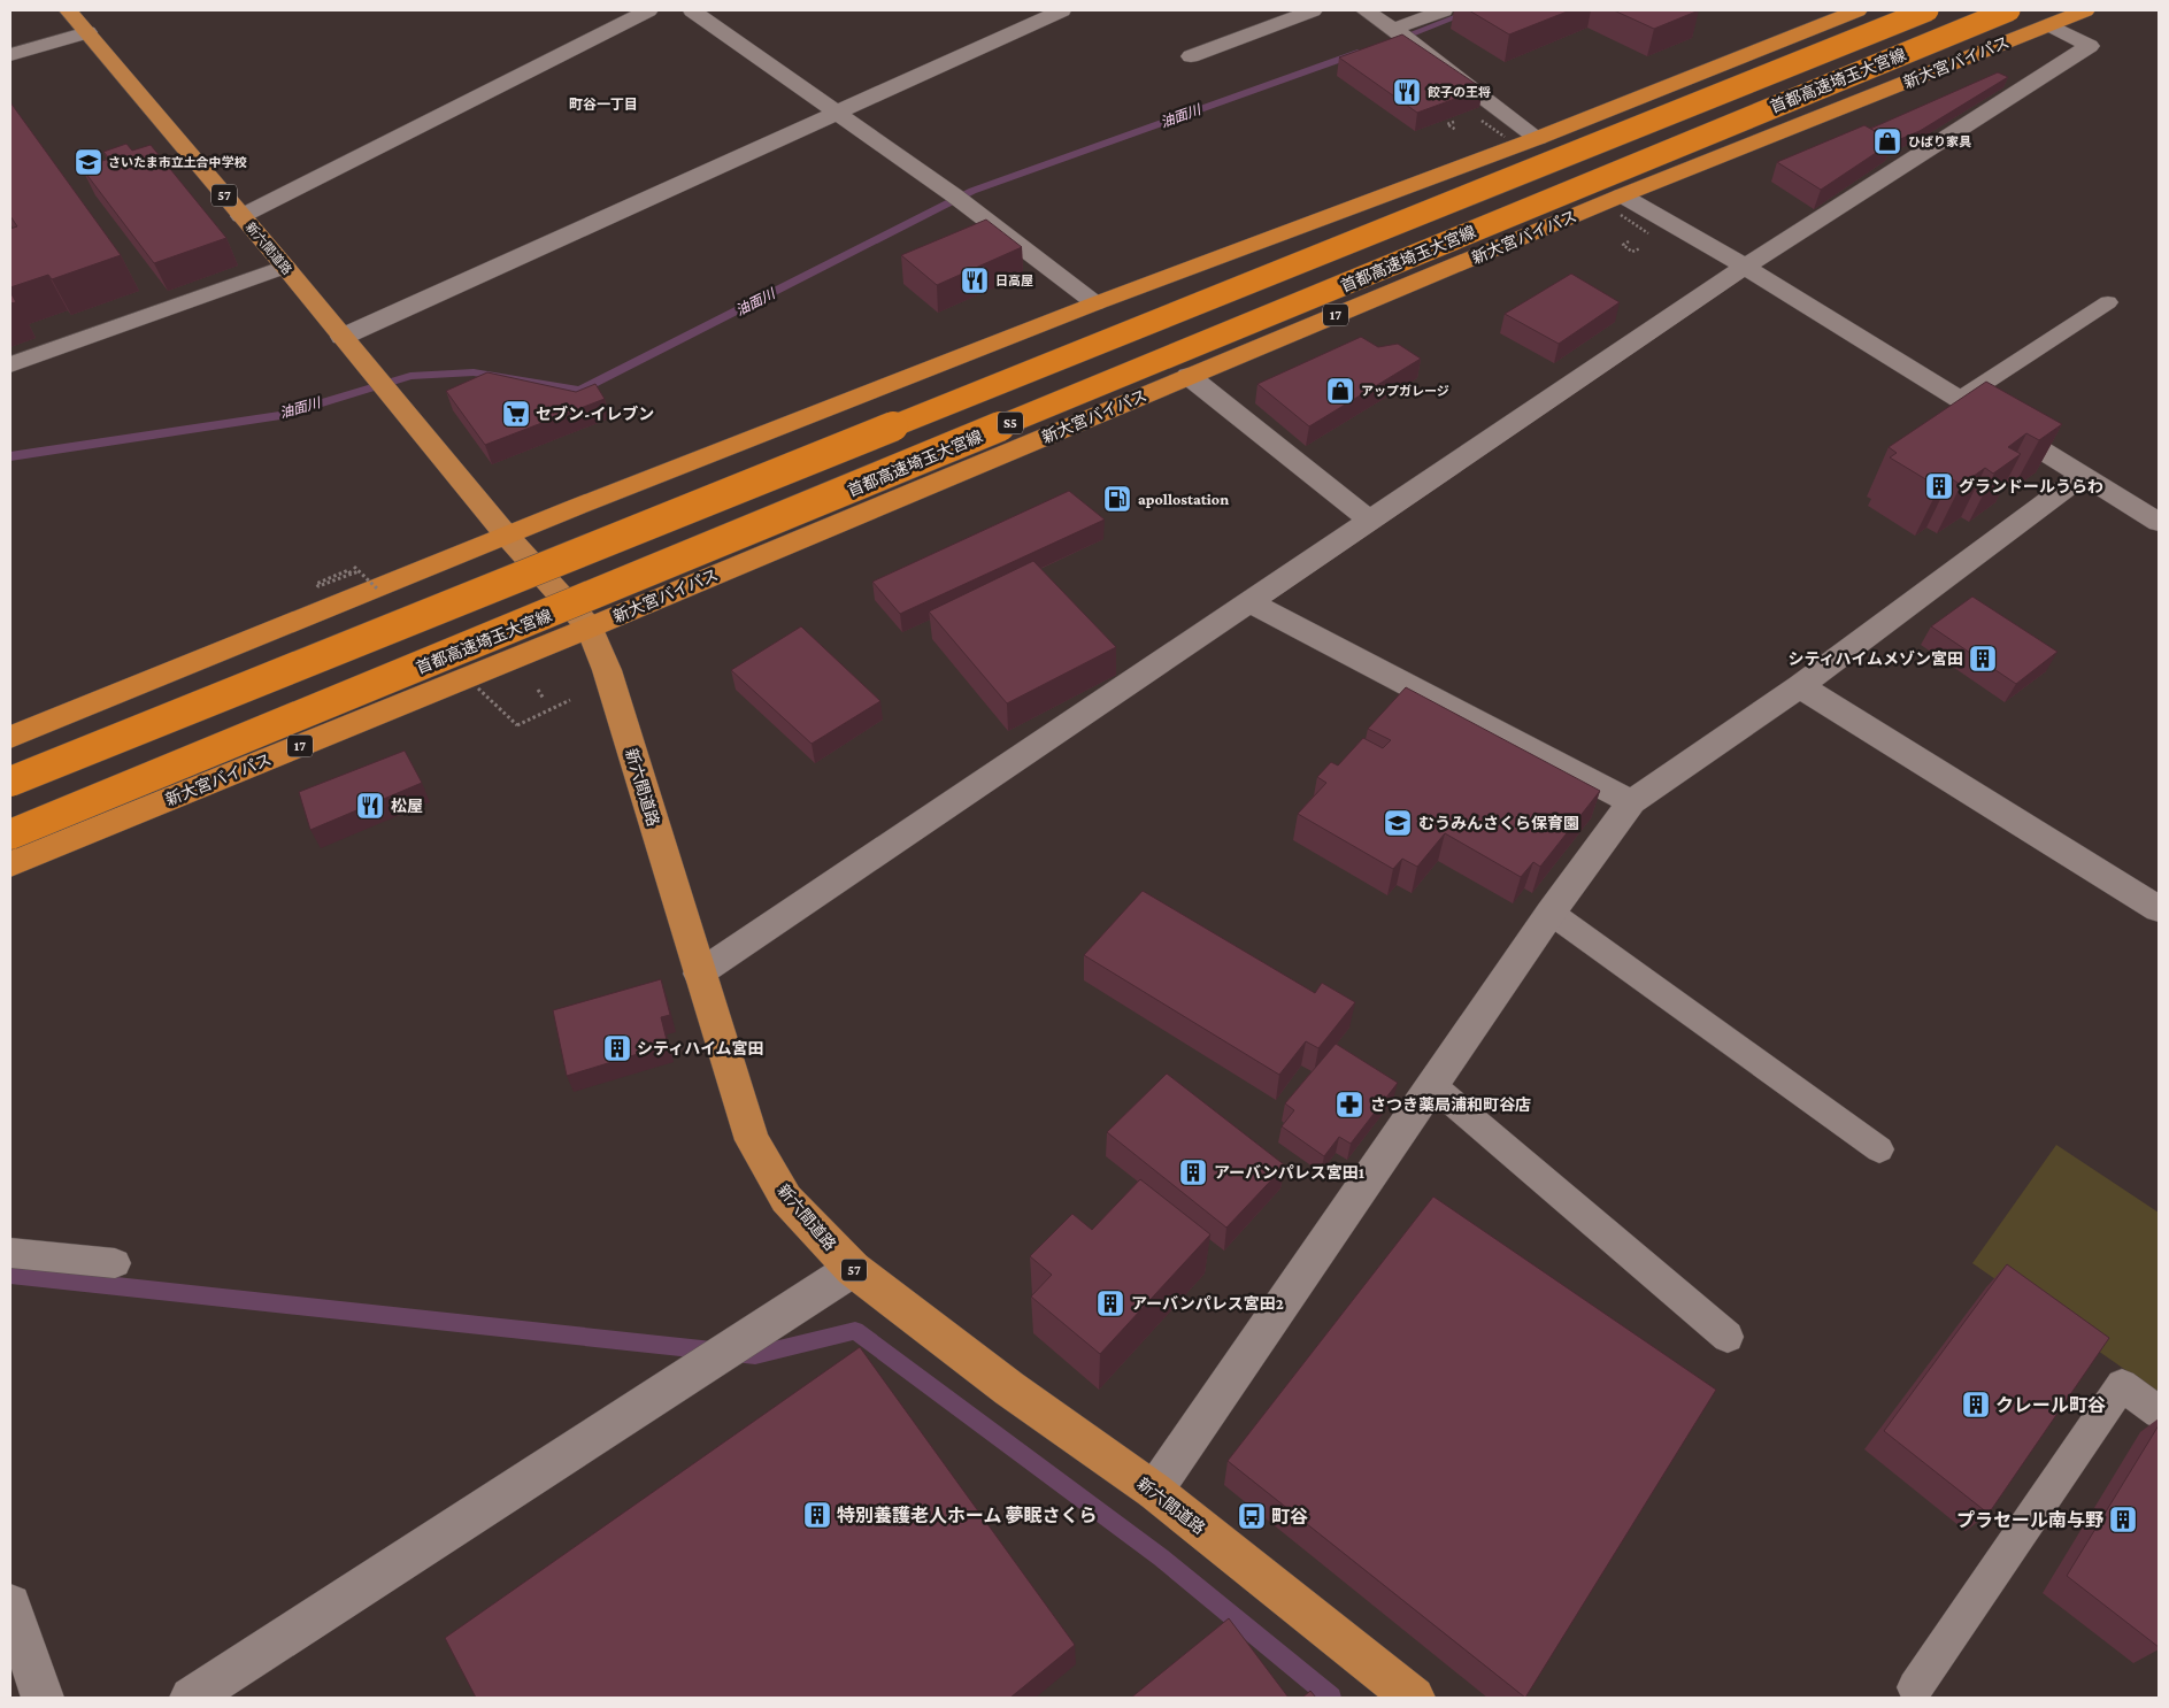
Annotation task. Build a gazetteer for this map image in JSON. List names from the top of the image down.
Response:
{
  "streets": {
    "highway": [
      "新大宮バイパス",
      "首都高速埼玉大宮線",
      "17",
      "S5"
    ],
    "main road": ["57", "新六間道路"]
  },
  "crossings": [
    ["新大宮バイパス", "新六間道路"]
  ],
  "districts": ["町谷一丁目"],
  "water": ["油面川"],
  "places": {
    "restaurant": ["餃子の王将", "日高屋", "松屋"],
    "shop": ["ひばり家具", "アップガレージ"],
    "school or university": ["さいたま市立土合中学校", "むうみんさくら保育園"],
    "supermarket": ["セブン-イレブン"],
    "building": [
      "グランドールうらわ",
      "シティハイムメゾン宮田",
      "シティハイム宮田",
      "アーバンパレス宮田1",
      "アーバンパレス宮田2",
      "クレール町谷",
      "特別養護老人ホーム 夢眠さくら",
      "プラセール南与野"
    ],
    "fuel station": ["apollostation"],
    "pharmacy": ["さつき薬局浦和町谷店"],
    "bus stop": ["町谷"]
  }
}
